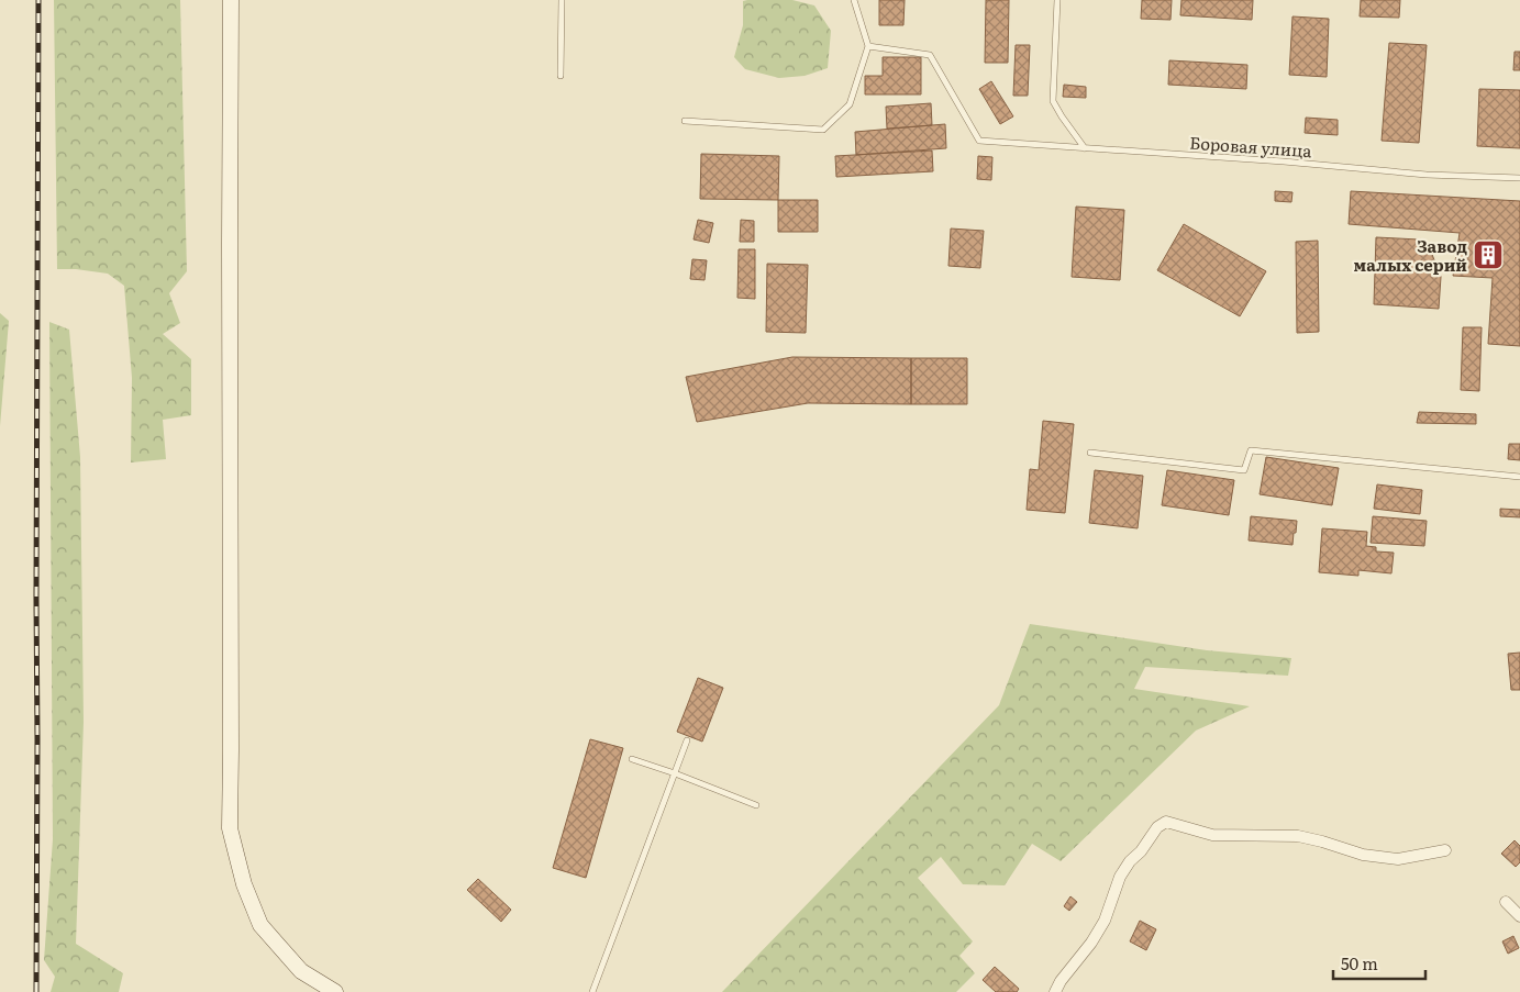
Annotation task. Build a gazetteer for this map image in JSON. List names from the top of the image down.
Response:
{
  "streets": {
    "lane": ["Боровая улица"]
  },
  "places": {
    "building": ["Завод малых серий"]
  },
  "scale_bar": "50 m"
}
